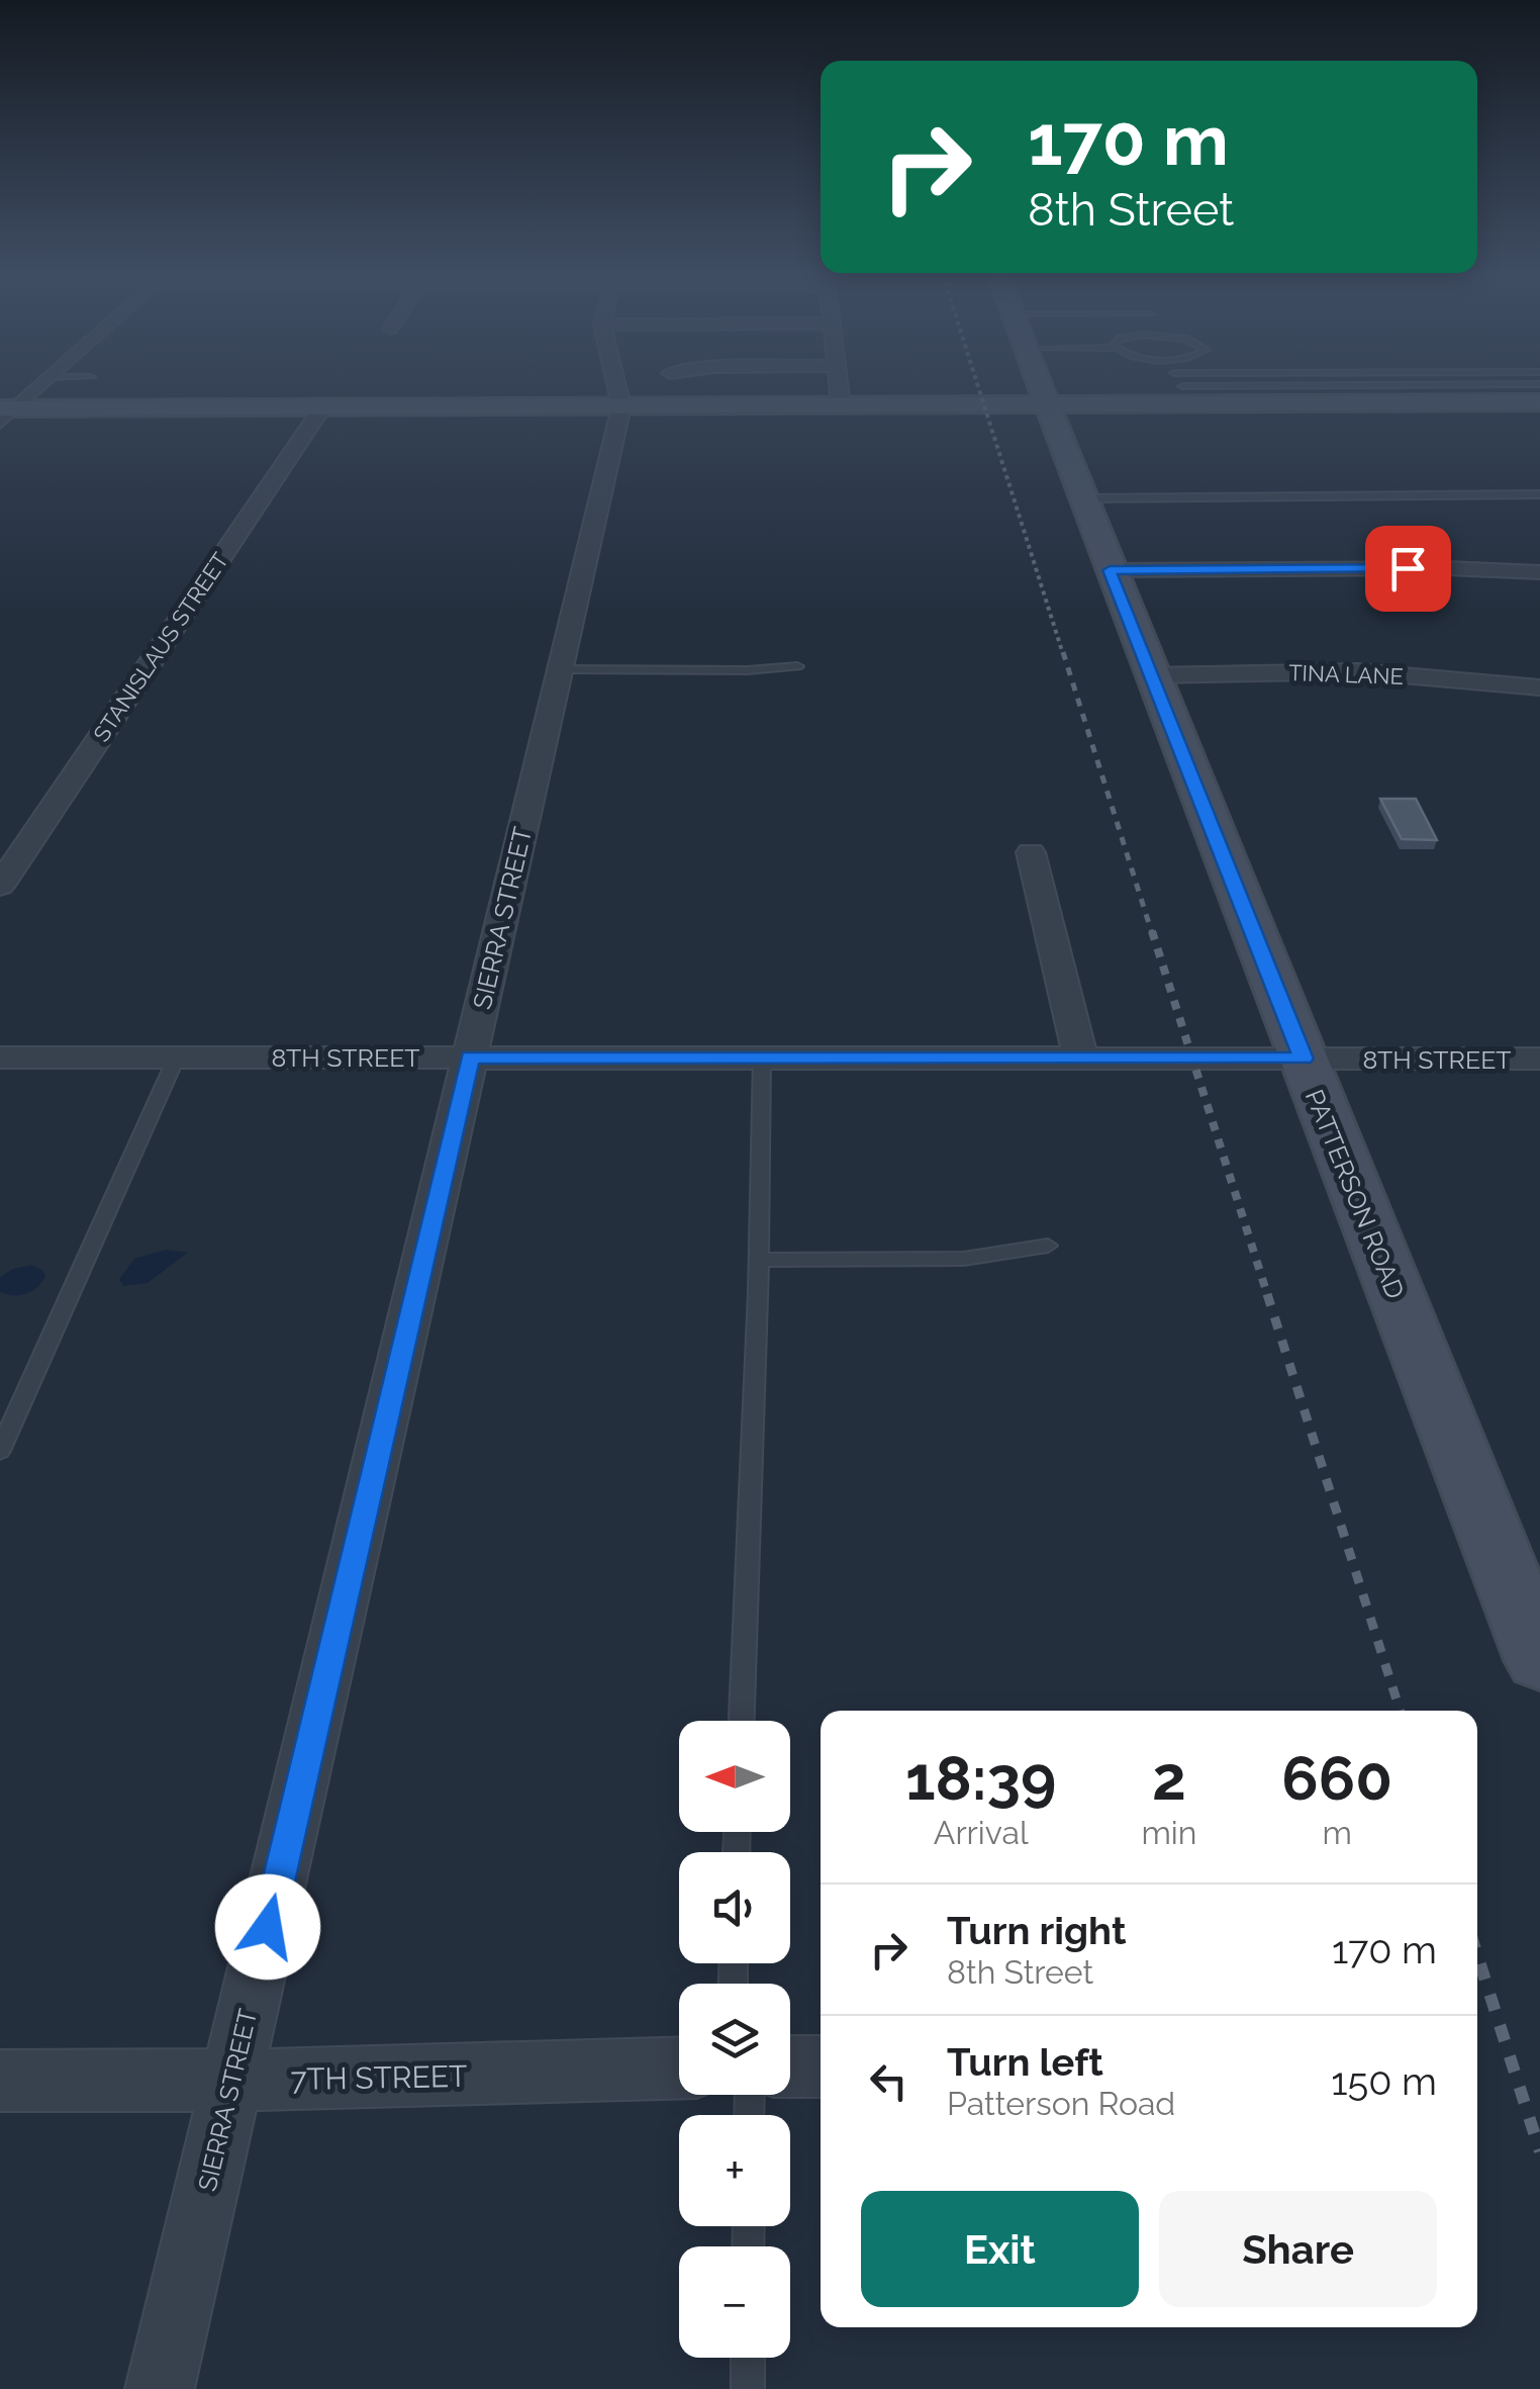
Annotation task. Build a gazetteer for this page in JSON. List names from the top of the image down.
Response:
{
  "streets": {
    "main road": ["PATTERSON ROAD"],
    "street": [
      "STANISLAUS STREET",
      "TINA LANE",
      "SIERRA STREET",
      "8TH STREET",
      "7TH STREET"
    ]
  },
  "crossings": [
    ["TINA LANE", "PATTERSON ROAD"],
    ["SIERRA STREET", "8TH STREET"],
    ["SIERRA STREET", "7TH STREET"],
    ["8TH STREET", "PATTERSON ROAD"]
  ],
  "north": "left",
  "page": {
    "turn": ["170 m", "8th Street"],
    "eta": [
      "18:39",
      "Arrival",
      "2",
      "min",
      "660",
      "m"
    ],
    "map_buttons": ["+", "−"],
    "list": [
      {
        "name": "Turn right",
        "note": "8th Street",
        "value": "170 m"
      },
      {
        "name": "Turn left",
        "note": "Patterson Road",
        "value": "150 m"
      }
    ],
    "buttons": ["Exit", "Share"]
  }
}
